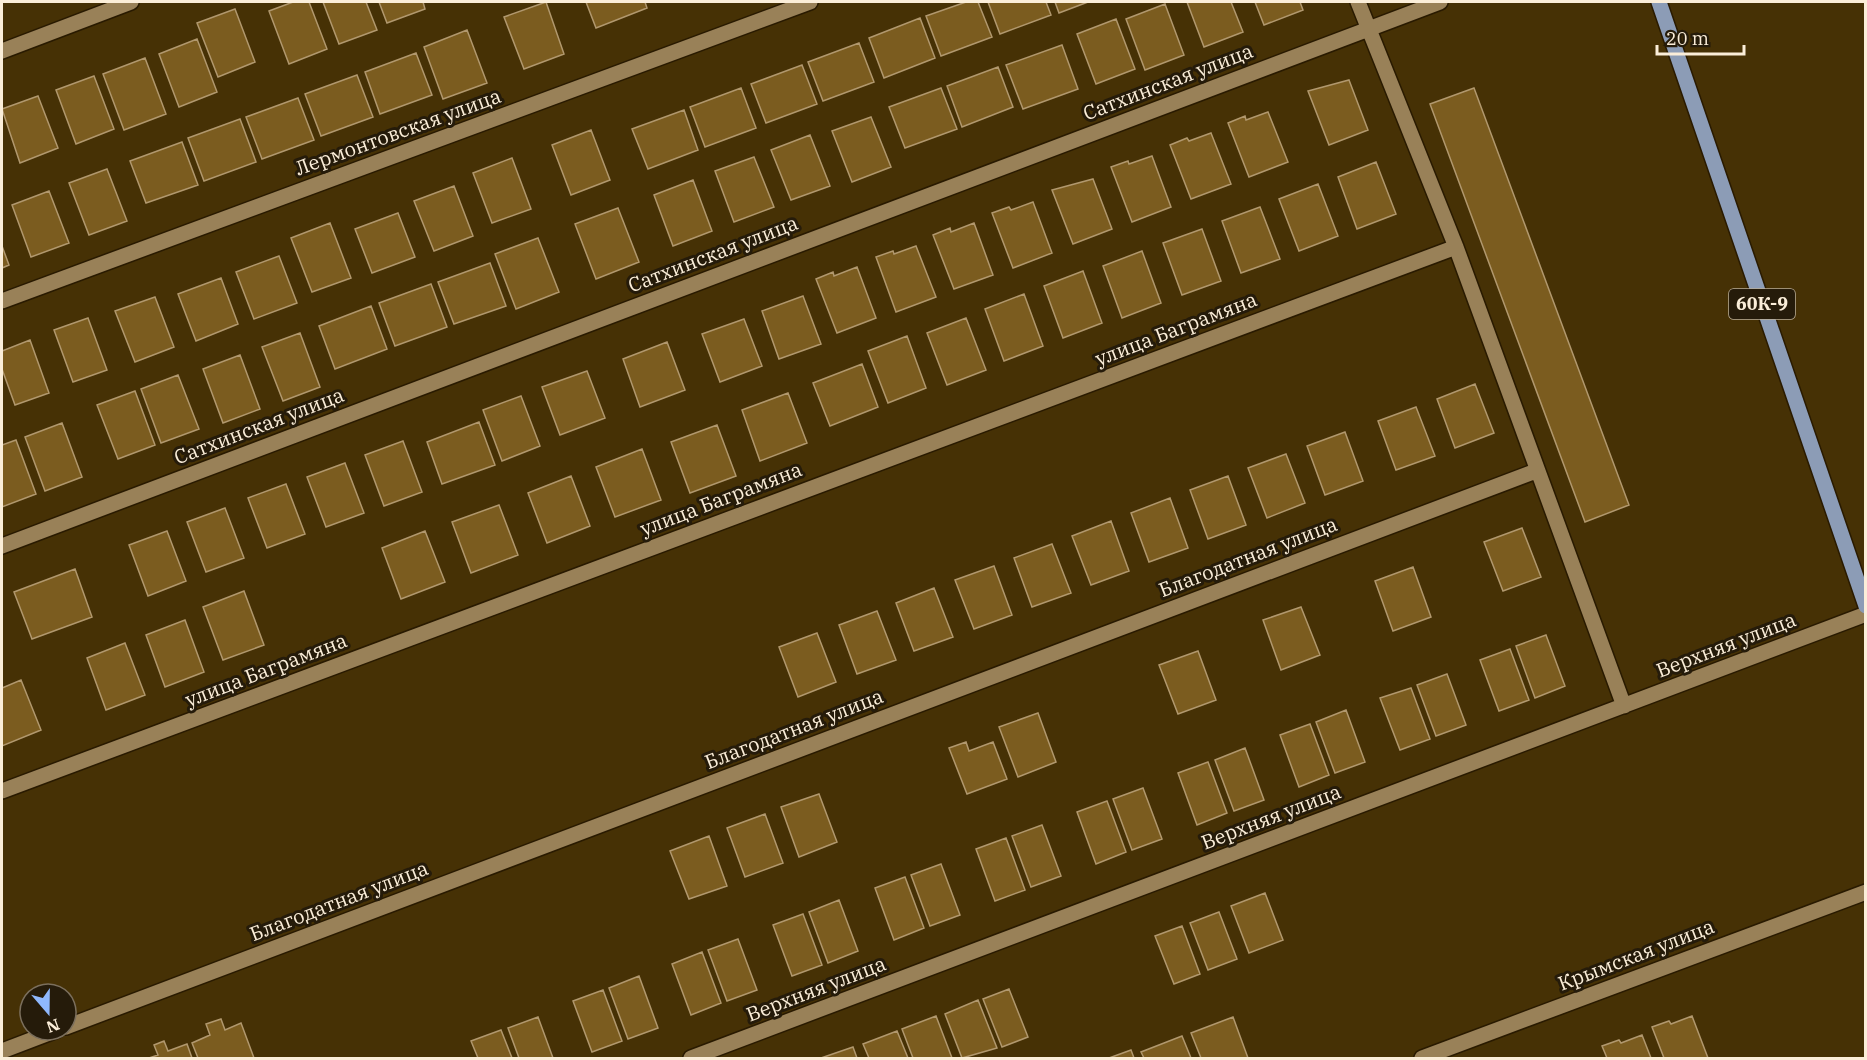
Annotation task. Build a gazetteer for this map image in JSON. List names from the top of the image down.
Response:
{
  "streets": {
    "main road": ["60К-9"],
    "street": [
      "Сатхинская улица",
      "Лермонтовская улица",
      "улица Баграмяна",
      "Благодатная улица",
      "Верхняя улица",
      "Крымская улица"
    ]
  },
  "scale_bar": "20 m",
  "north": "bottom"
}
